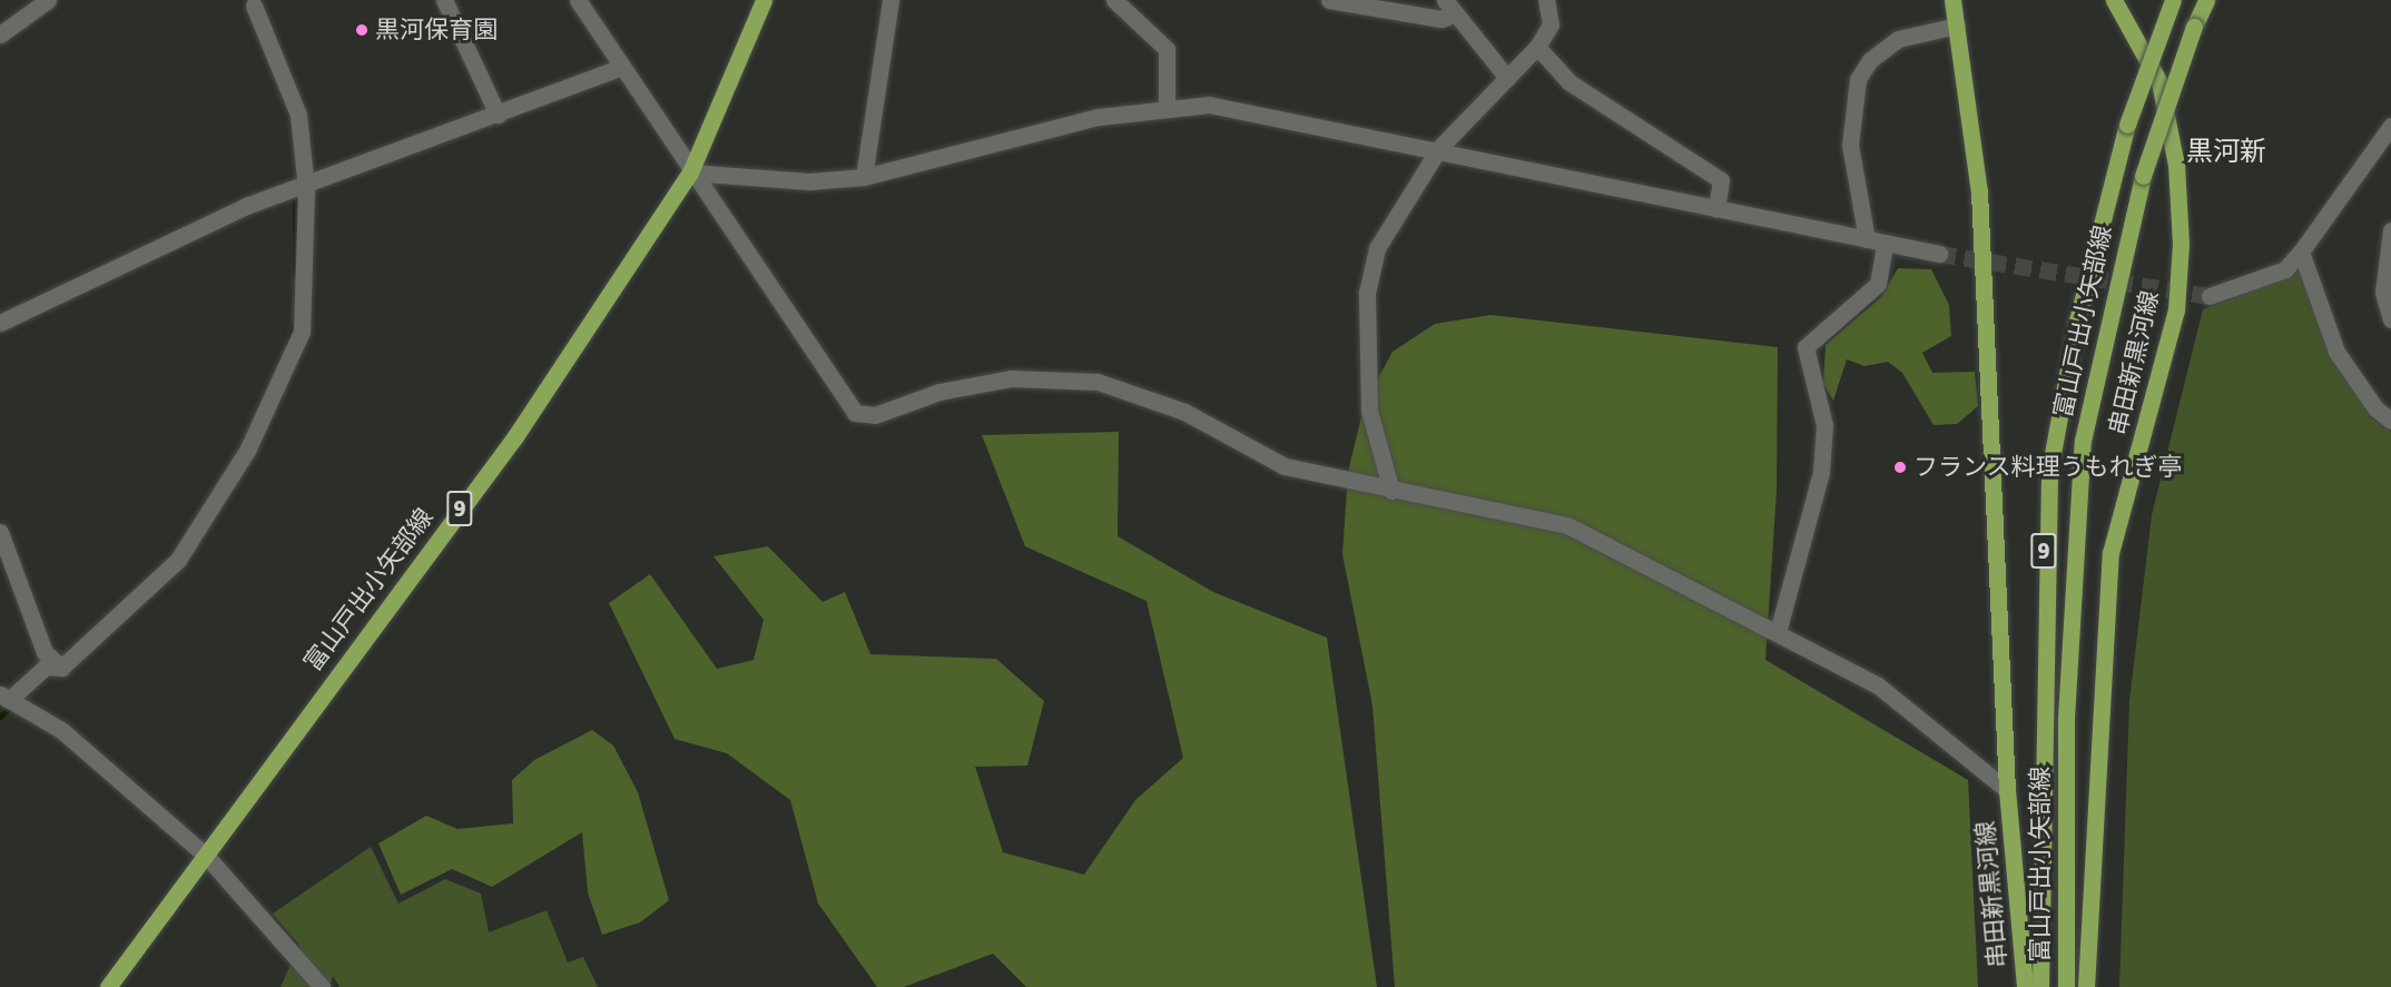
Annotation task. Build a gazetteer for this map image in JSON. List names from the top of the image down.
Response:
{
  "streets": {
    "main road": ["富山戸出小矢部線", "串田新黒河線", "9"]
  },
  "districts": ["黒河新"],
  "places": ["黒河保育園", "フランス料理うもれぎ亭"]
}
